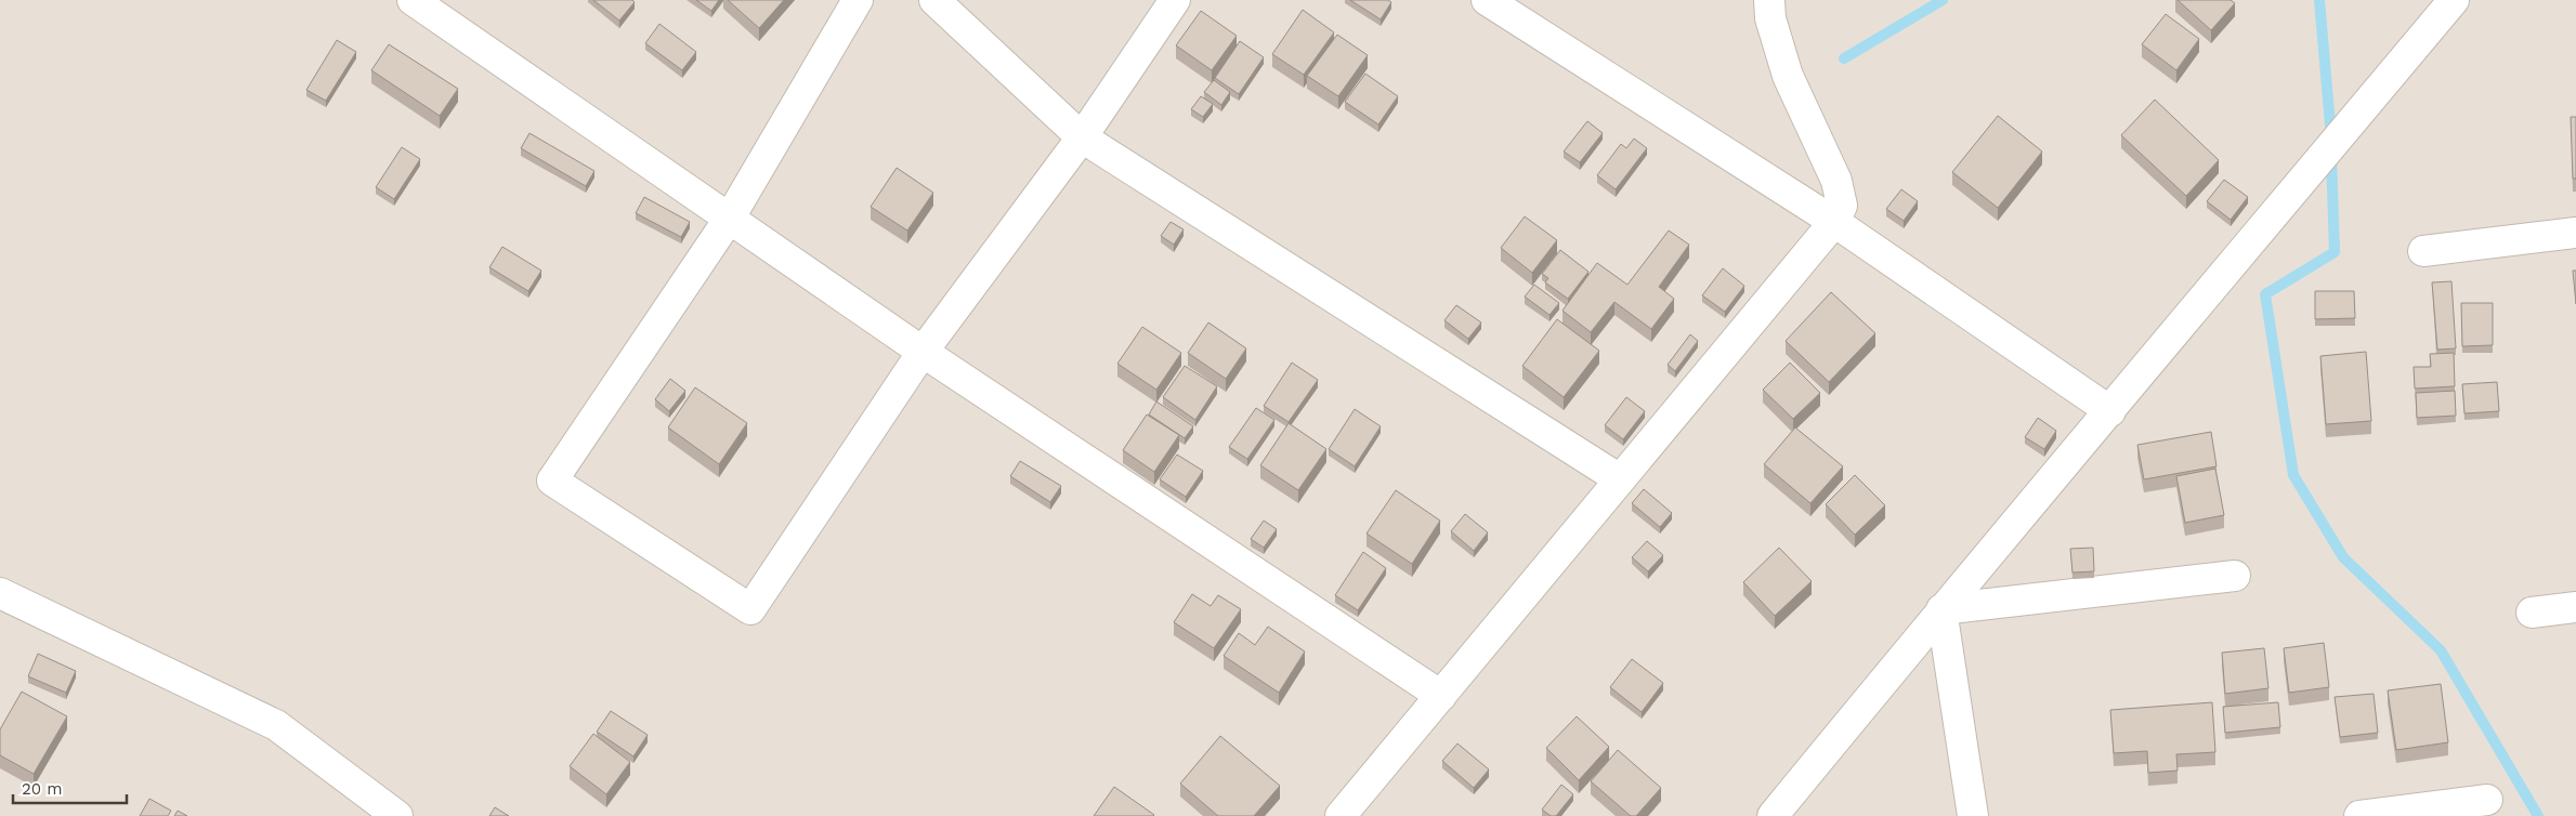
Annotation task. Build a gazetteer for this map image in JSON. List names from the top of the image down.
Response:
{
  "scale_bar": "20 m"
}
